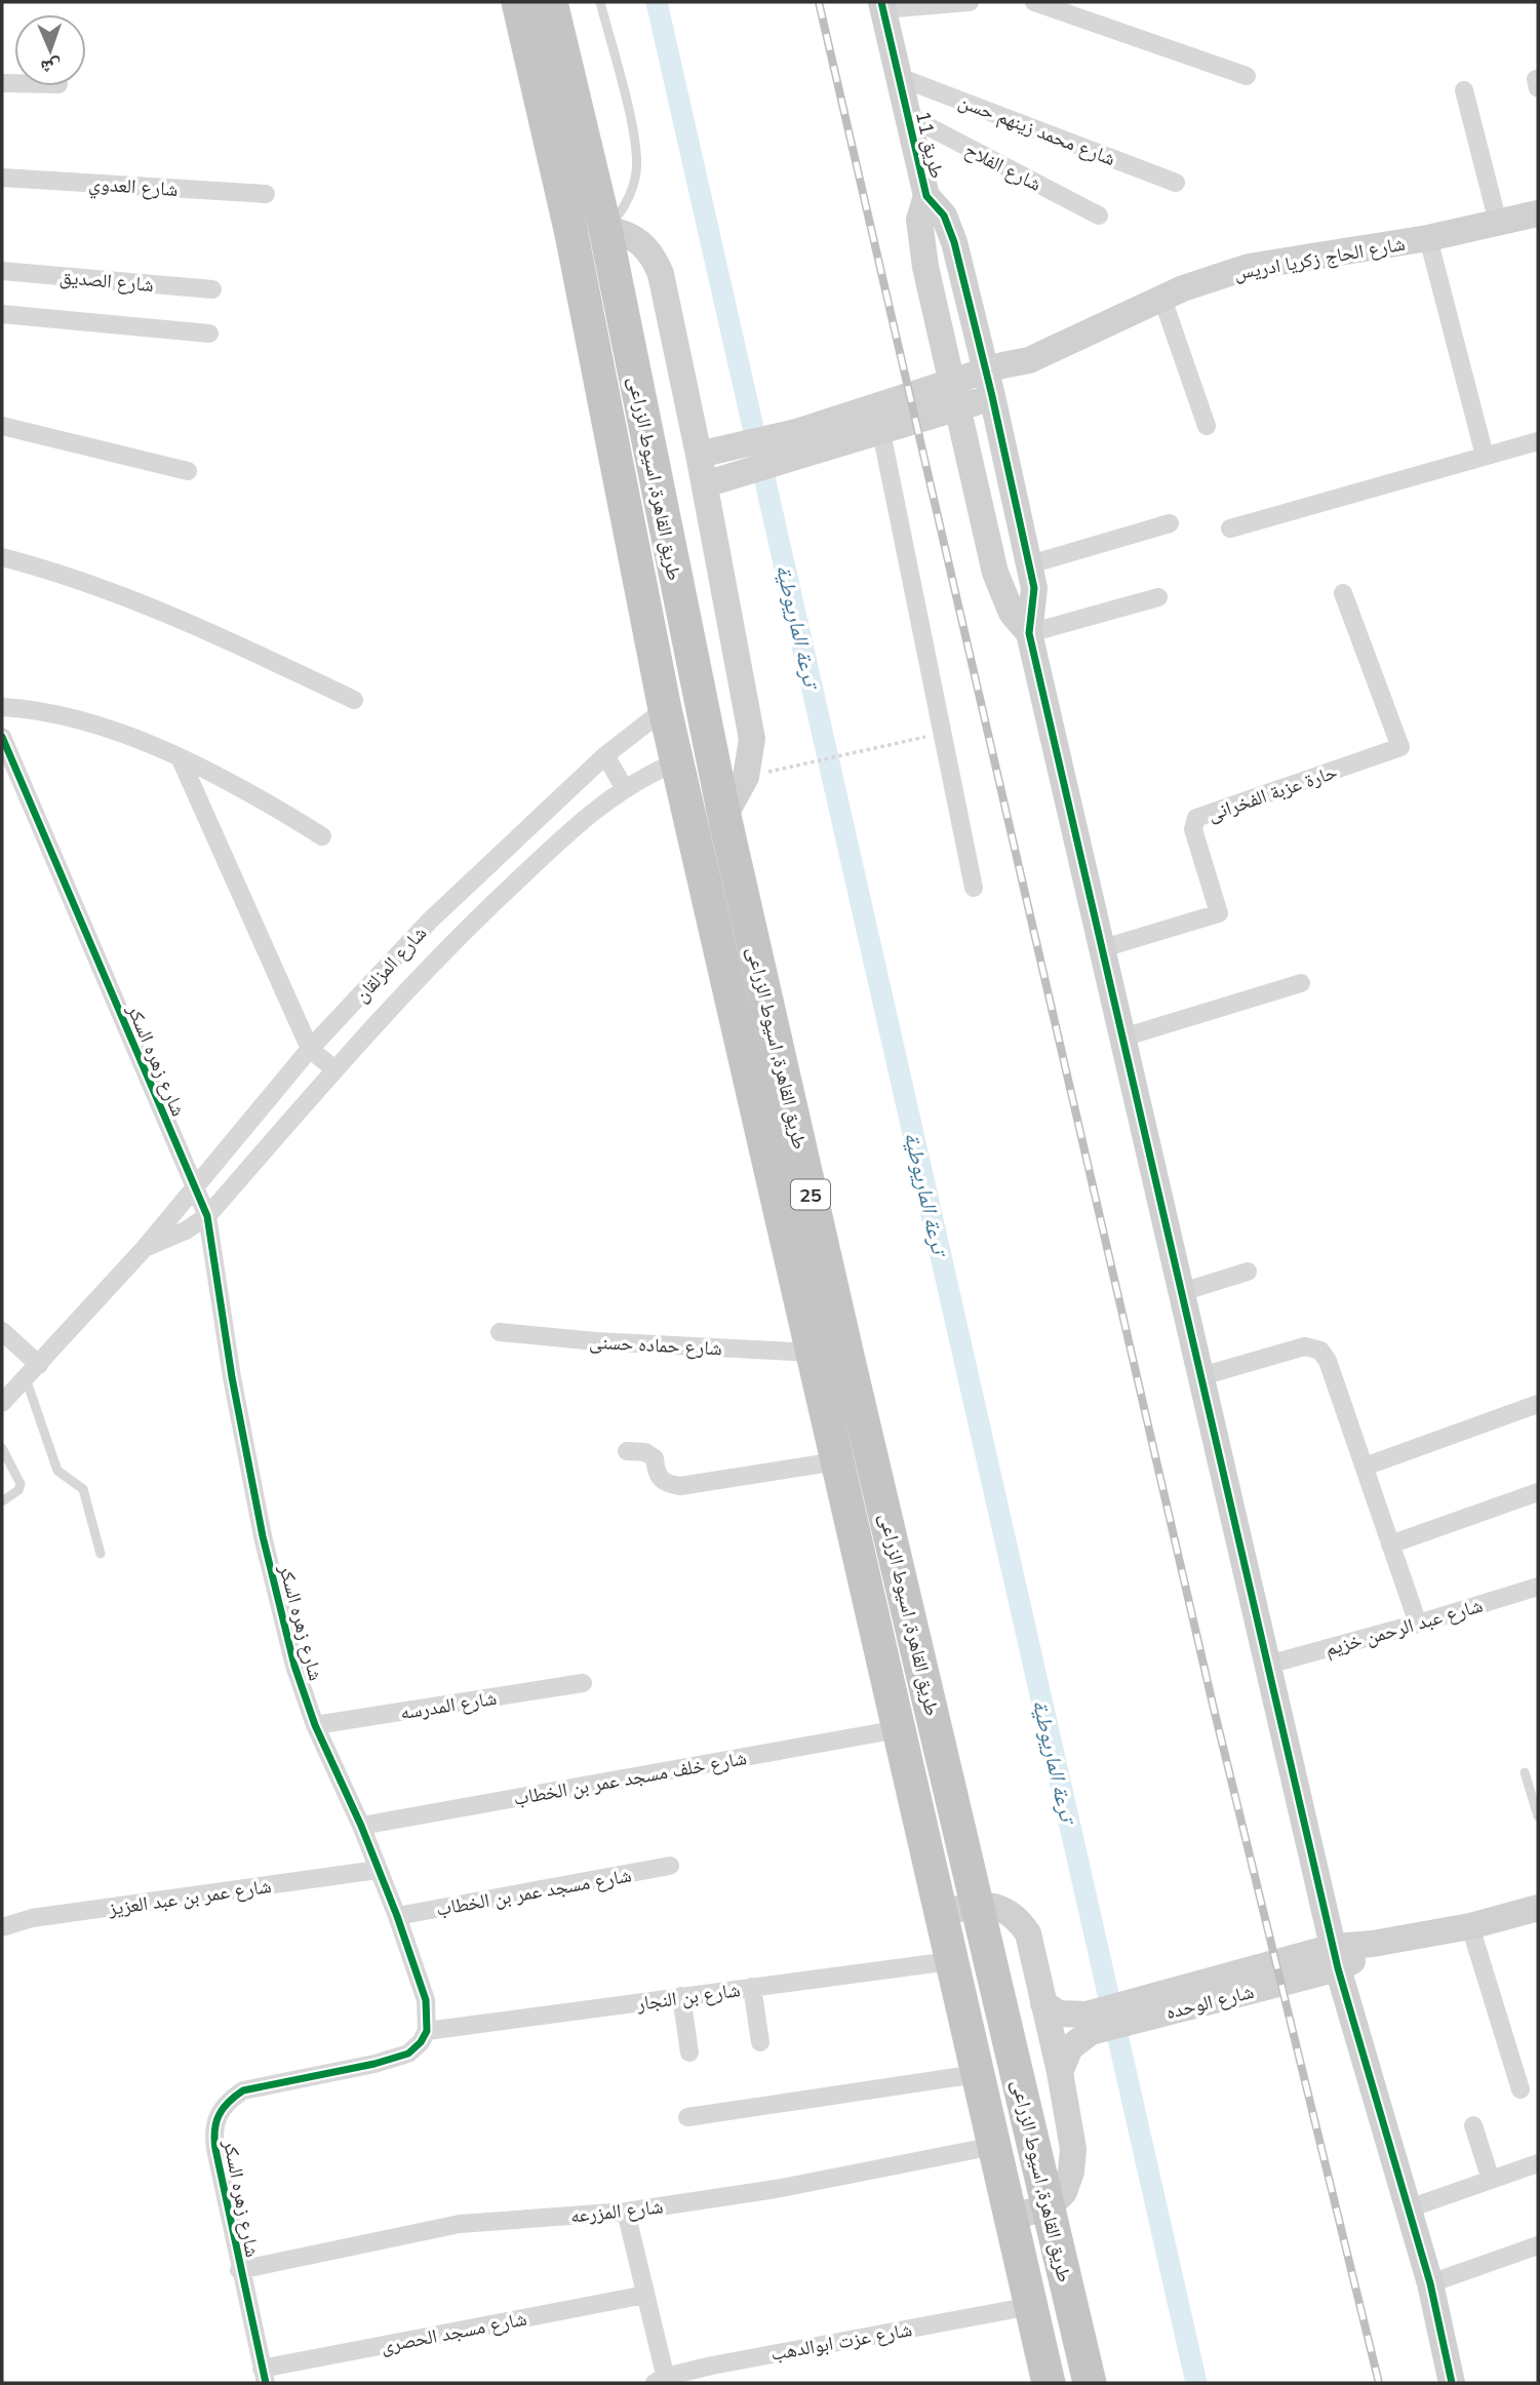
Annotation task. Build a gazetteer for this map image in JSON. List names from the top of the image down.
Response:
{
  "streets": {
    "highway": ["طريق القاهرة, اسيوط الزراعى", "25"],
    "street": [
      "شارع محمد زينهم حسن",
      "طريق 11",
      "شارع الفلاح",
      "شارع العدوي",
      "شارع الحاج زكريا ادريس",
      "شارع الصديق",
      "حارة عزبة الفخرانى",
      "شارع المزلقان",
      "شارع زهره السكر",
      "شارع حماده حسنى",
      "شارع عبد الرحمن خزيم",
      "شارع المدرسه",
      "شارع خلف مسجد عمر بن الخطاب",
      "شارع مسجد عمر بن الخطاب",
      "شارع عمر بن عبد العزيز",
      "شارع بن النجار",
      "شارع الوحده",
      "شارع المزرعه",
      "شارع مسجد الحصرى",
      "شارع عزت ابوالدهب"
    ]
  },
  "crossings": [
    ["شارع محمد زينهم حسن", "طريق 11"],
    ["طريق 11", "شارع الفلاح"],
    ["طريق 11", "شارع الحاج زكريا ادريس"],
    ["طريق القاهرة, اسيوط الزراعى", "شارع المزلقان"],
    ["طريق القاهرة, اسيوط الزراعى", "شارع حماده حسنى"],
    ["طريق القاهرة, اسيوط الزراعى", "شارع خلف مسجد عمر بن الخطاب"],
    ["طريق القاهرة, اسيوط الزراعى", "شارع بن النجار"],
    ["طريق القاهرة, اسيوط الزراعى", "شارع المزرعه"],
    ["طريق القاهرة, اسيوط الزراعى", "شارع عزت ابوالدهب"],
    ["شارع المزلقان", "شارع زهره السكر"],
    ["شارع زهره السكر", "شارع المدرسه"],
    ["شارع زهره السكر", "شارع خلف مسجد عمر بن الخطاب"],
    ["شارع زهره السكر", "شارع مسجد عمر بن الخطاب"],
    ["شارع زهره السكر", "شارع عمر بن عبد العزيز"],
    ["شارع زهره السكر", "شارع بن النجار"],
    ["شارع زهره السكر", "شارع المزرعه"],
    ["شارع زهره السكر", "شارع مسجد الحصرى"]
  ],
  "water": ["ترعة الماريوطية"],
  "north": "bottom"
}
